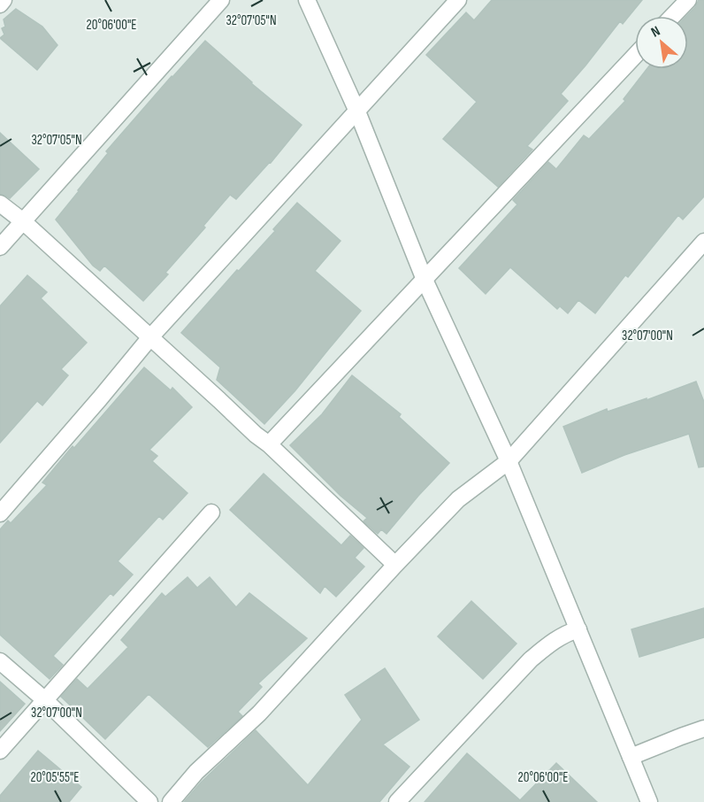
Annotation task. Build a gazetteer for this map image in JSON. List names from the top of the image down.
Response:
{
  "north": "top left",
  "coordinates": [
    "32°07'05\"N",
    "20°06'00\"E",
    "32°07'00\"N",
    "20°05'55\"E"
  ]
}
